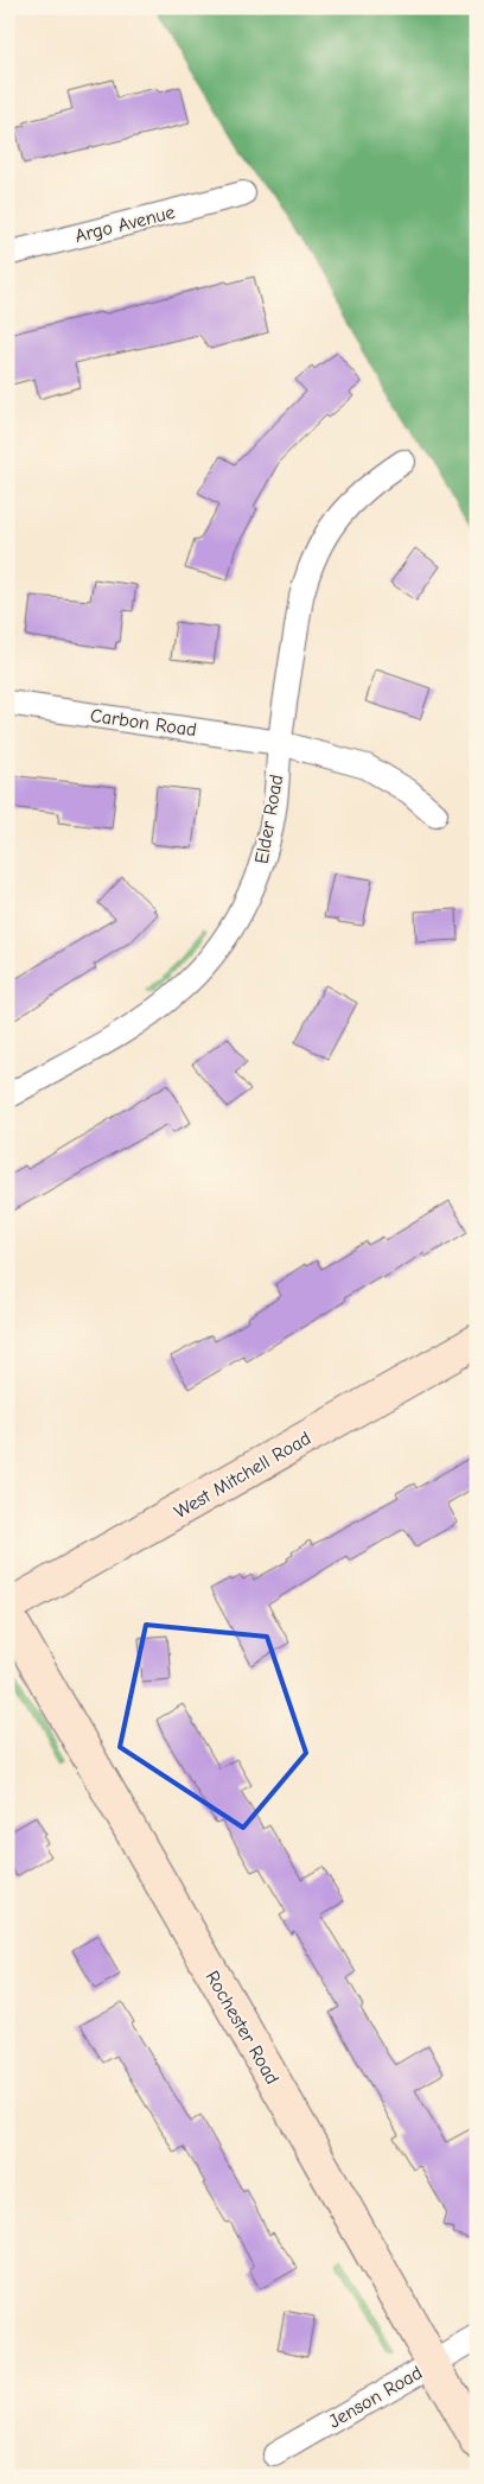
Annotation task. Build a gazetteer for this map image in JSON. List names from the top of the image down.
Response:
{
  "streets": {
    "street": [
      "Argo Avenue",
      "Carbon Road",
      "Elder Road",
      "West Mitchell Road",
      "Rochester Road",
      "Jenson Road"
    ]
  },
  "crossings": [
    ["Carbon Road", "Elder Road"],
    ["Rochester Road", "Jenson Road"]
  ]
}
